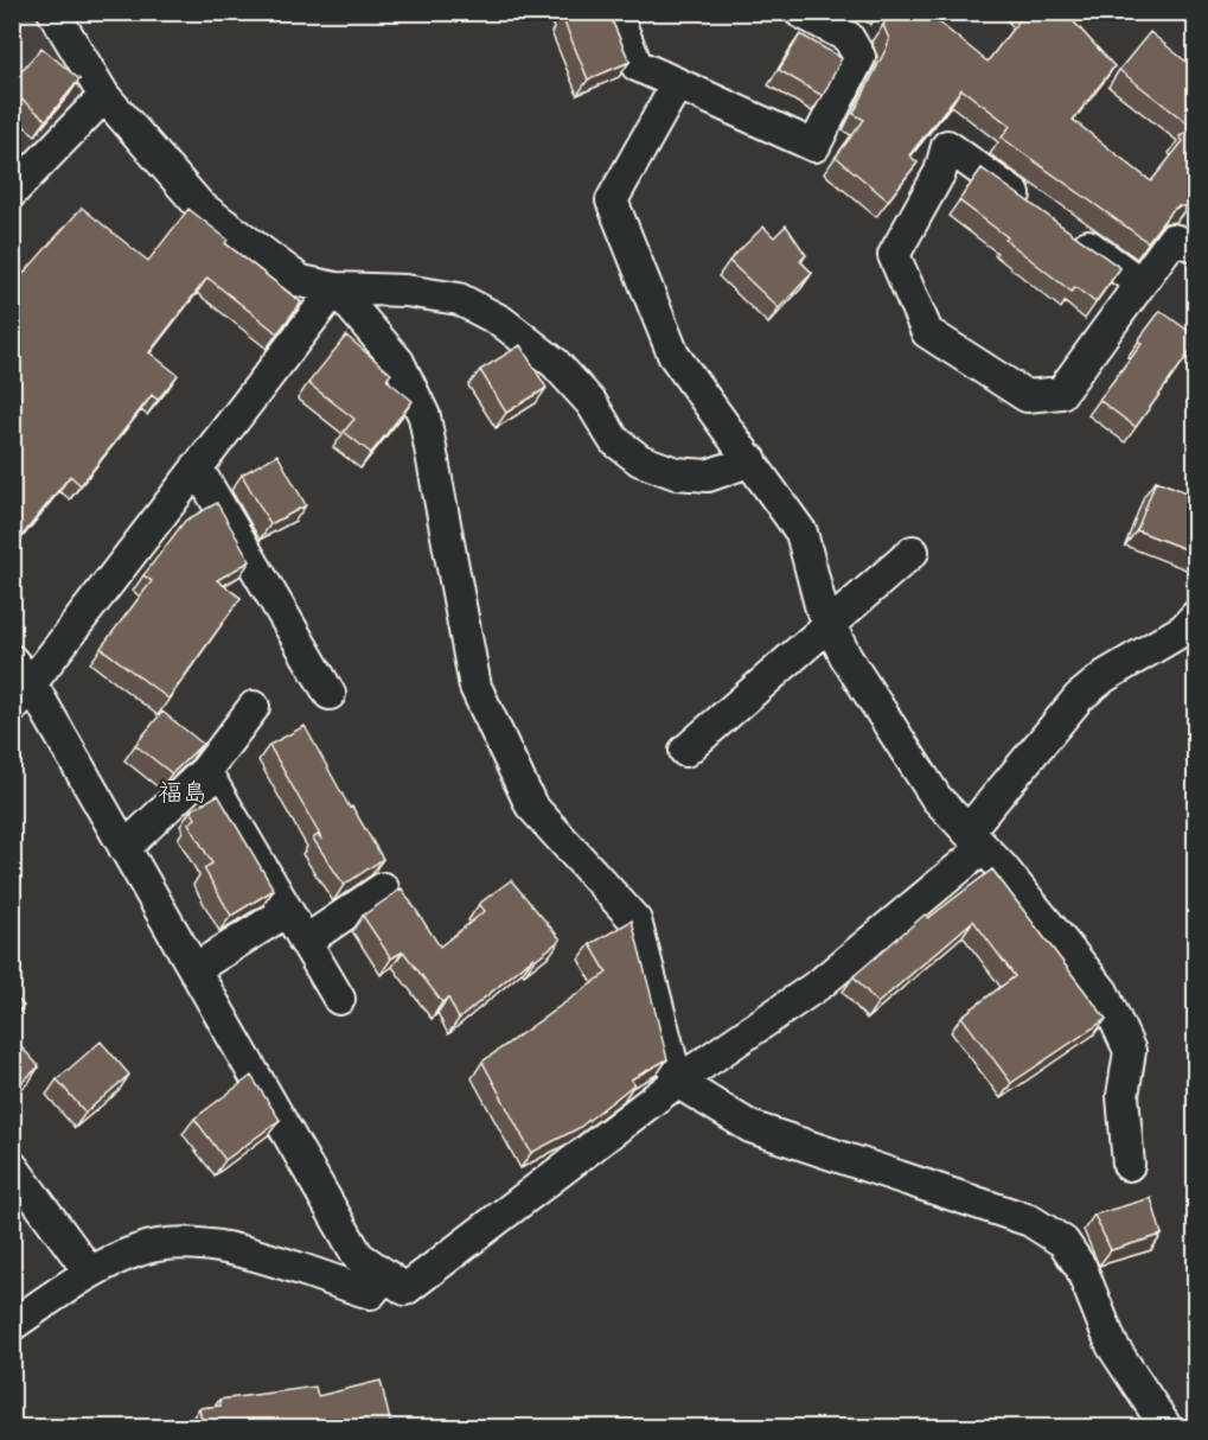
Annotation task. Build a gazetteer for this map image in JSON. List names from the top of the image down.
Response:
{
  "districts": ["福島"]
}
